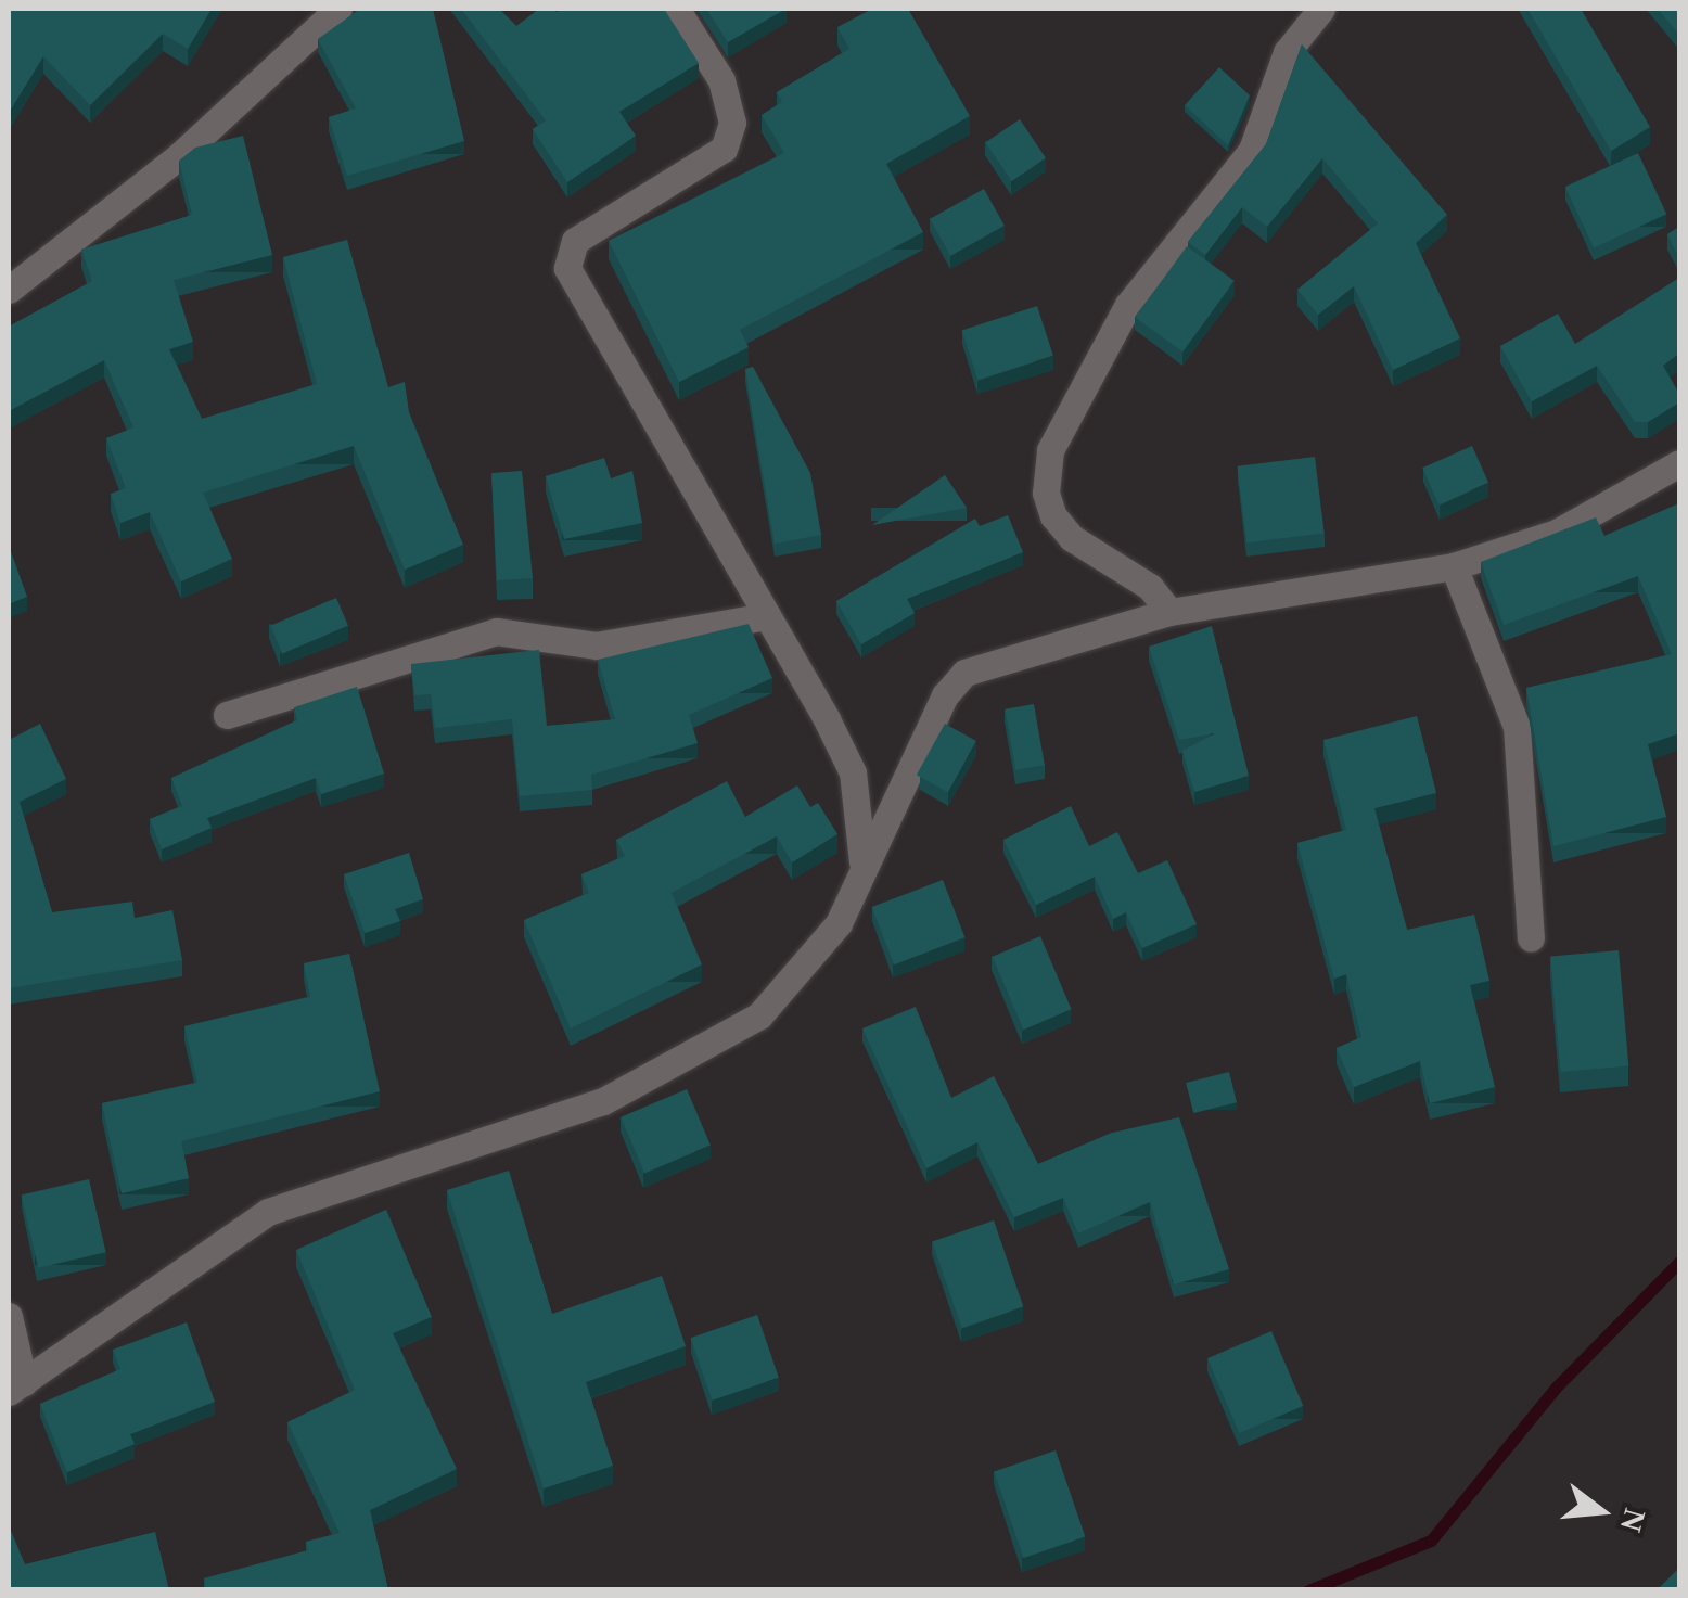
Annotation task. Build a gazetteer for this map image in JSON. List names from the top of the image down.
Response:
{
  "north": "right"
}
